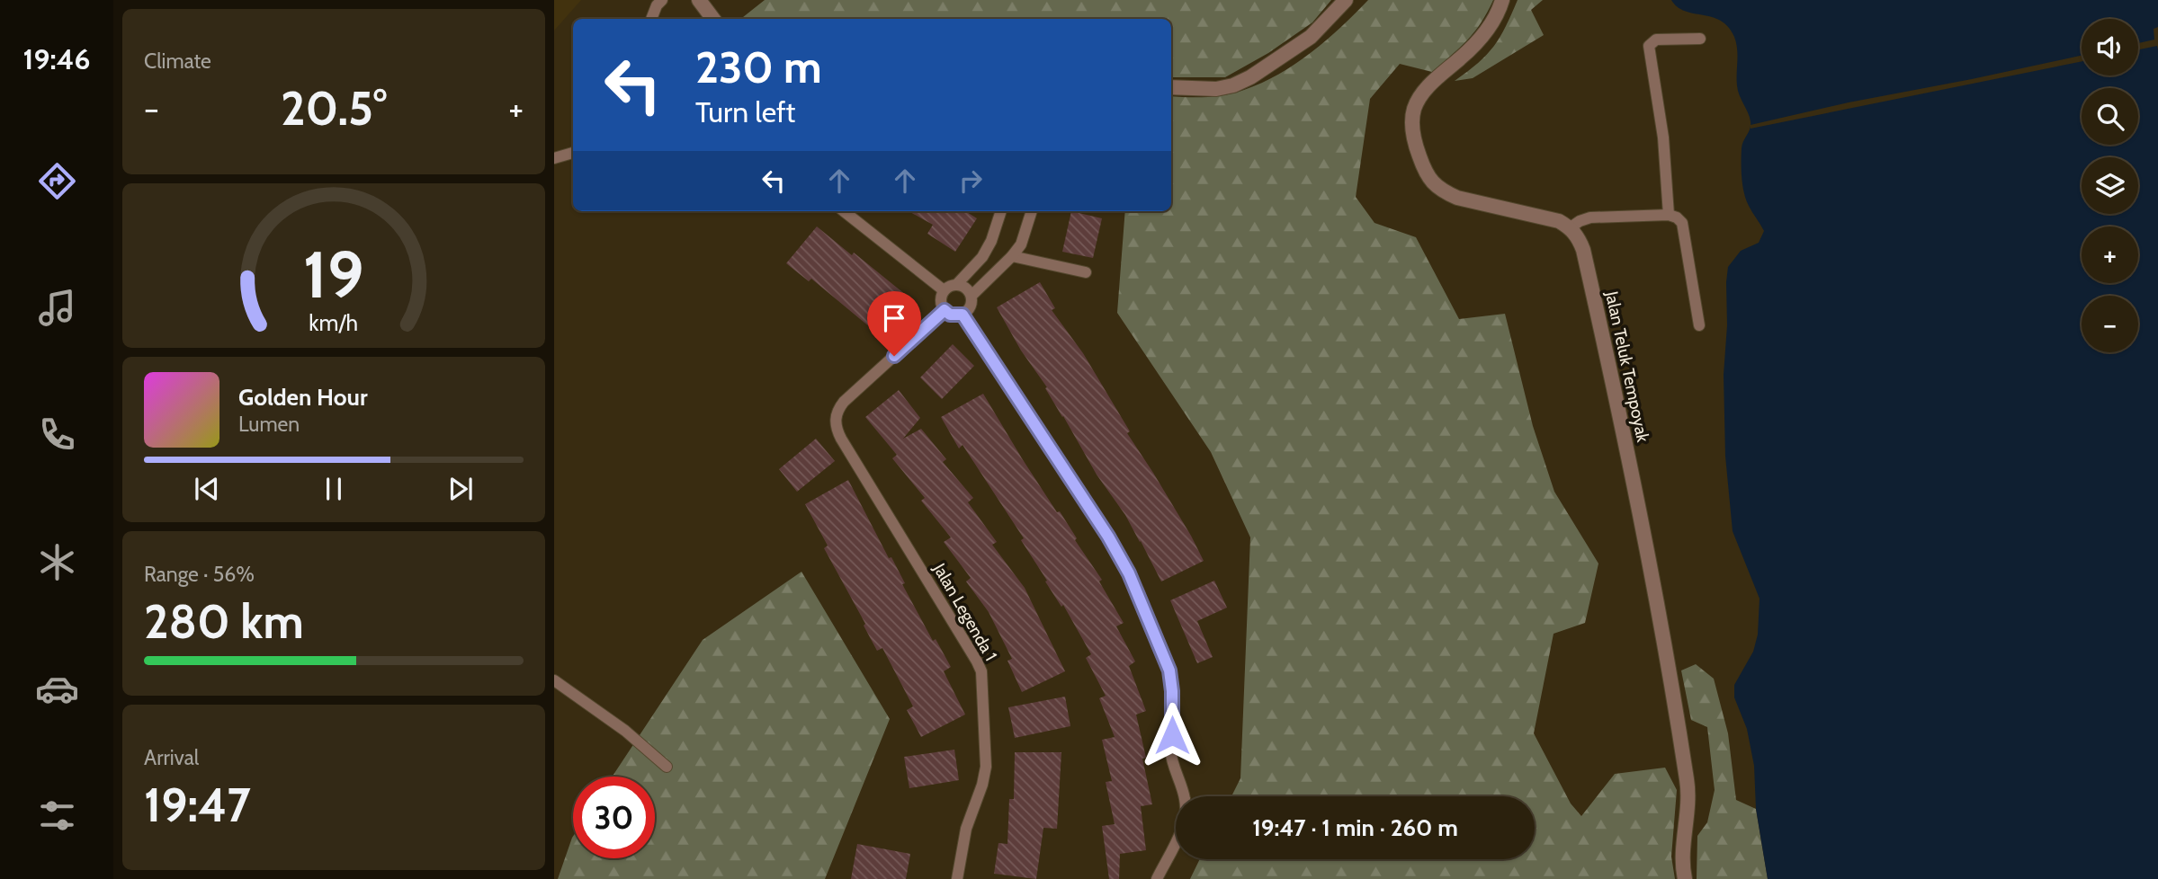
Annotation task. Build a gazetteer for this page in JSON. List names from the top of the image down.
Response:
{
  "streets": {
    "street": ["Jalan Teluk Tempoyak", "Jalan Legenda 1"]
  },
  "page": {
    "tabs": "19:46",
    "tile": [
      "Climate",
      ["Range · 56%", "280 km"],
      ["Arrival", "19:47"]
    ],
    "map_buttons": ["+", "−"],
    "turn": ["230 m", "Turn left"],
    "heat": ["−", "20.5°", "+"],
    "song": ["Golden Hour", "Lumen"],
    "limit": "30",
    "trip": "19:47 · 1 min · 260 m",
    "gauge": ["19", "km/h"]
  }
}
